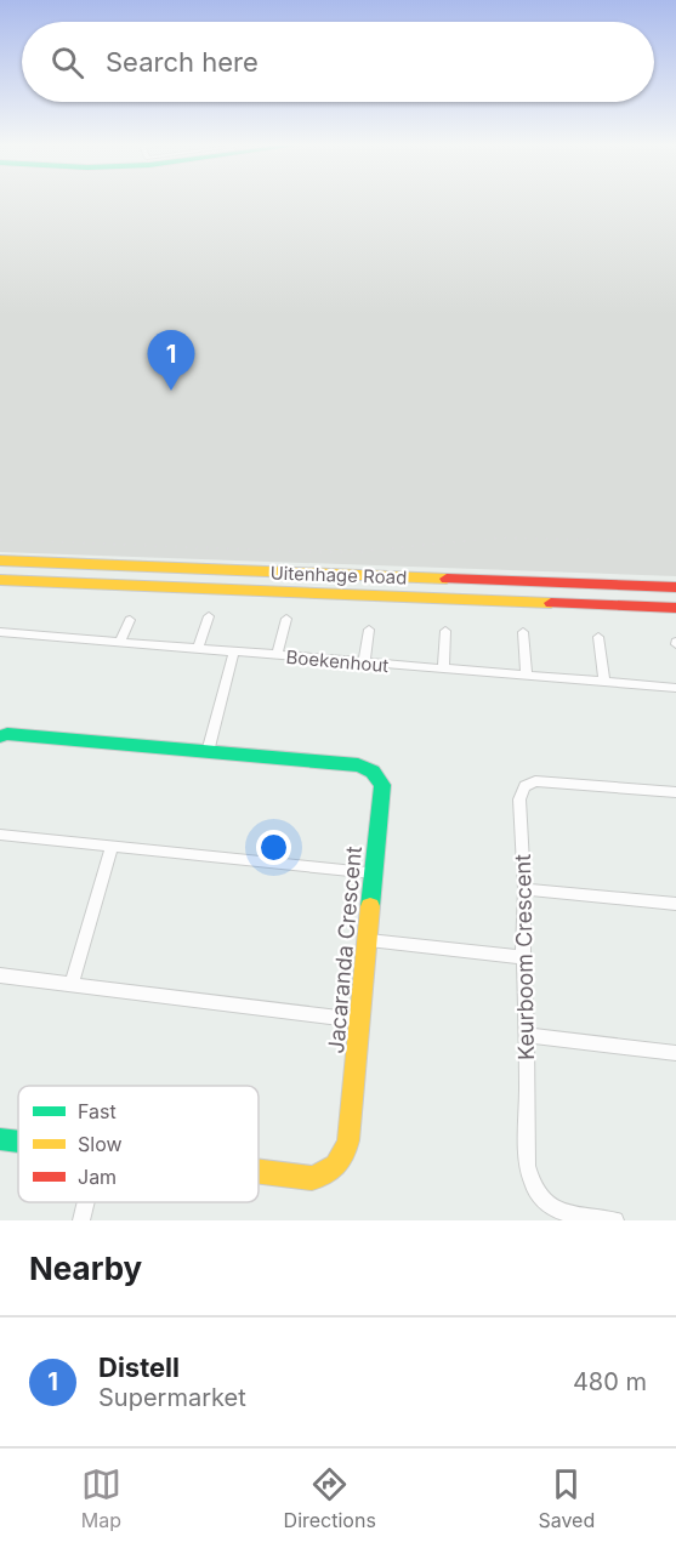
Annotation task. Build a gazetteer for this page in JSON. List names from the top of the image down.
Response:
{
  "streets": {
    "street": [
      "Uitenhage Road",
      "Boekenhout",
      "Jacaranda Crescent",
      "Keurboom Crescent"
    ]
  },
  "legend": ["Fast", "Slow", "Jam"],
  "page": {
    "search": "Search here",
    "pins": "1",
    "heading": "Nearby",
    "list": [
      {
        "mark": "1",
        "name": "Distell",
        "note": "Supermarket",
        "value": "480 m"
      }
    ],
    "nav": ["Map", "Directions", "Saved"]
  }
}
